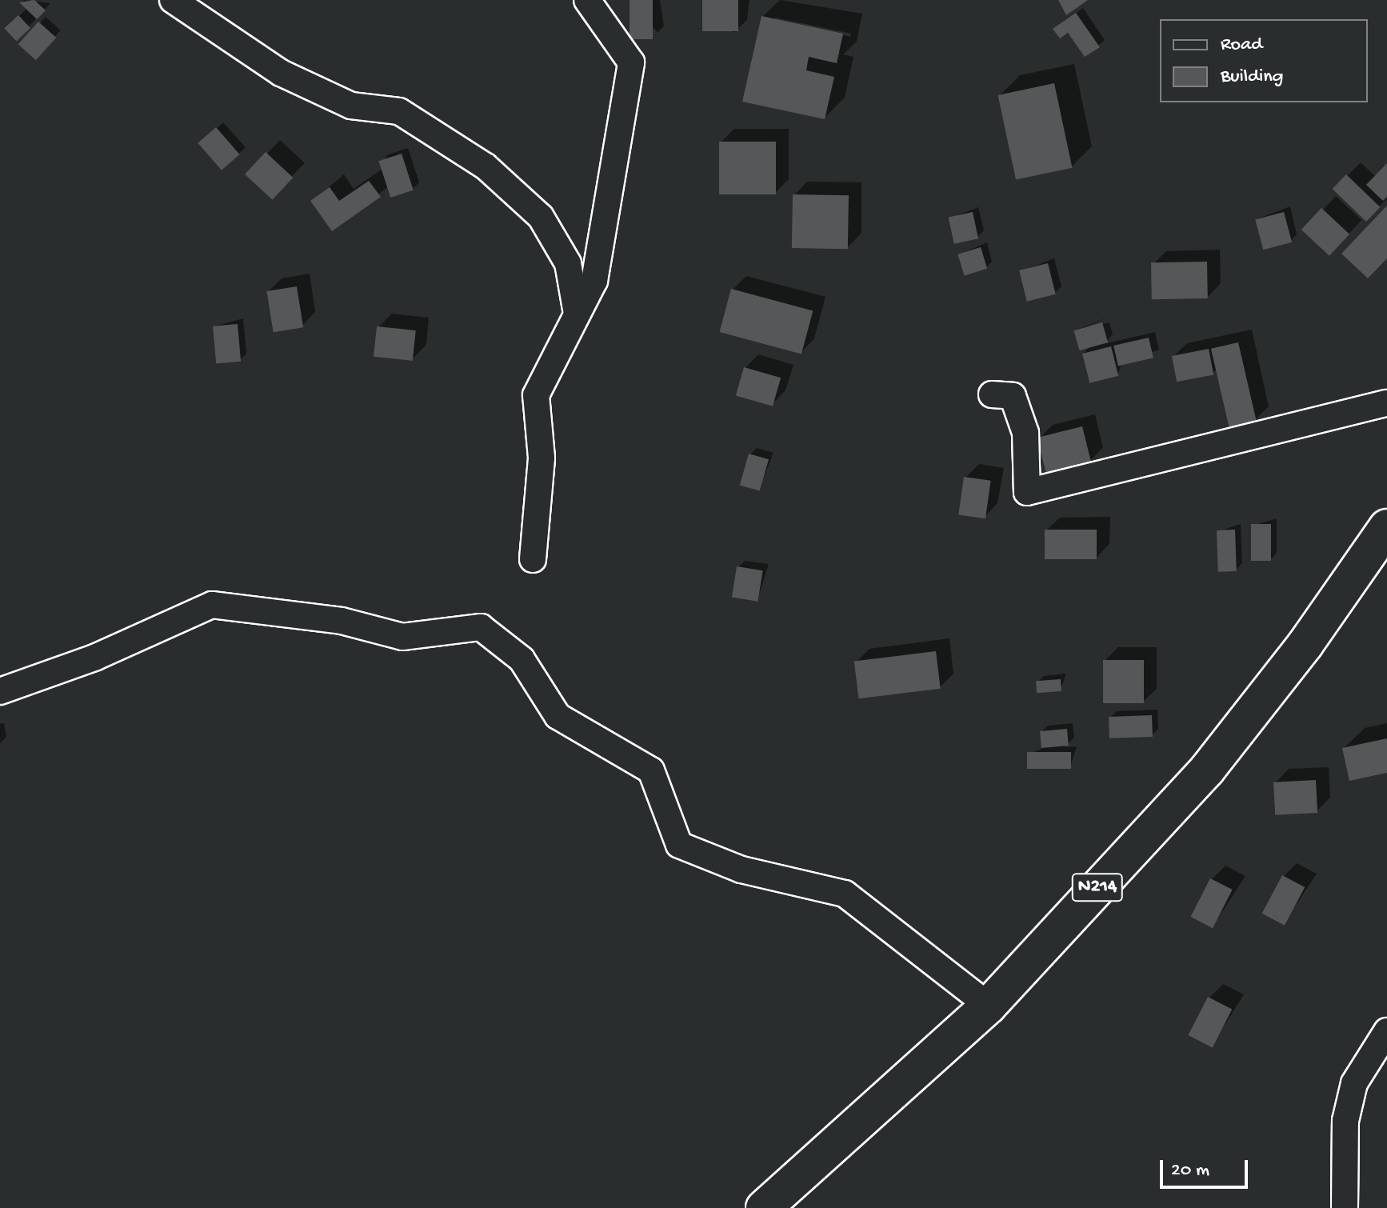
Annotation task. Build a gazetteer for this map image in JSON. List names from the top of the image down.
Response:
{
  "streets": {
    "highway": ["N214"]
  },
  "legend": ["Road", "Building"],
  "scale_bar": "20 m"
}
